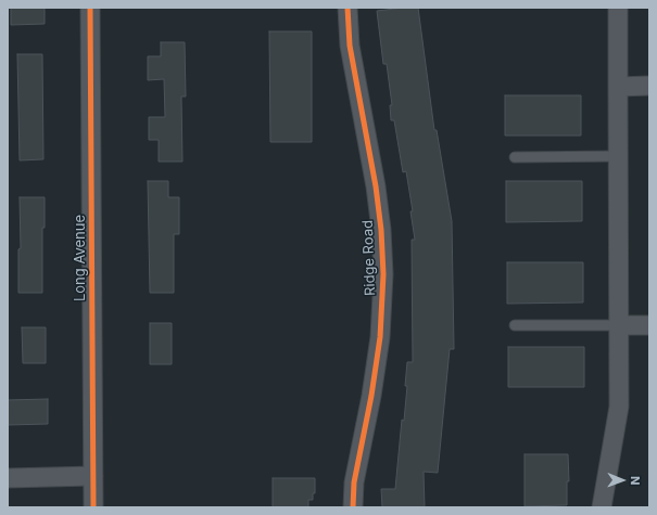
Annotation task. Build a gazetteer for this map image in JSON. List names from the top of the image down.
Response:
{
  "streets": {
    "street": ["Long Avenue", "Ridge Road"]
  },
  "north": "right"
}
